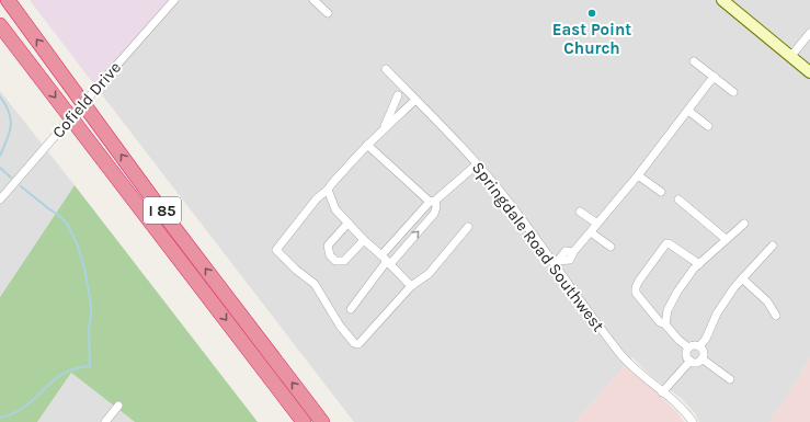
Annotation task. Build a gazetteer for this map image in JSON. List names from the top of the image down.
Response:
{
  "streets": {
    "highway": ["I 85"],
    "street": ["Cofield Drive", "Springdale Road Southwest"]
  },
  "places": ["East Point Church"]
}
